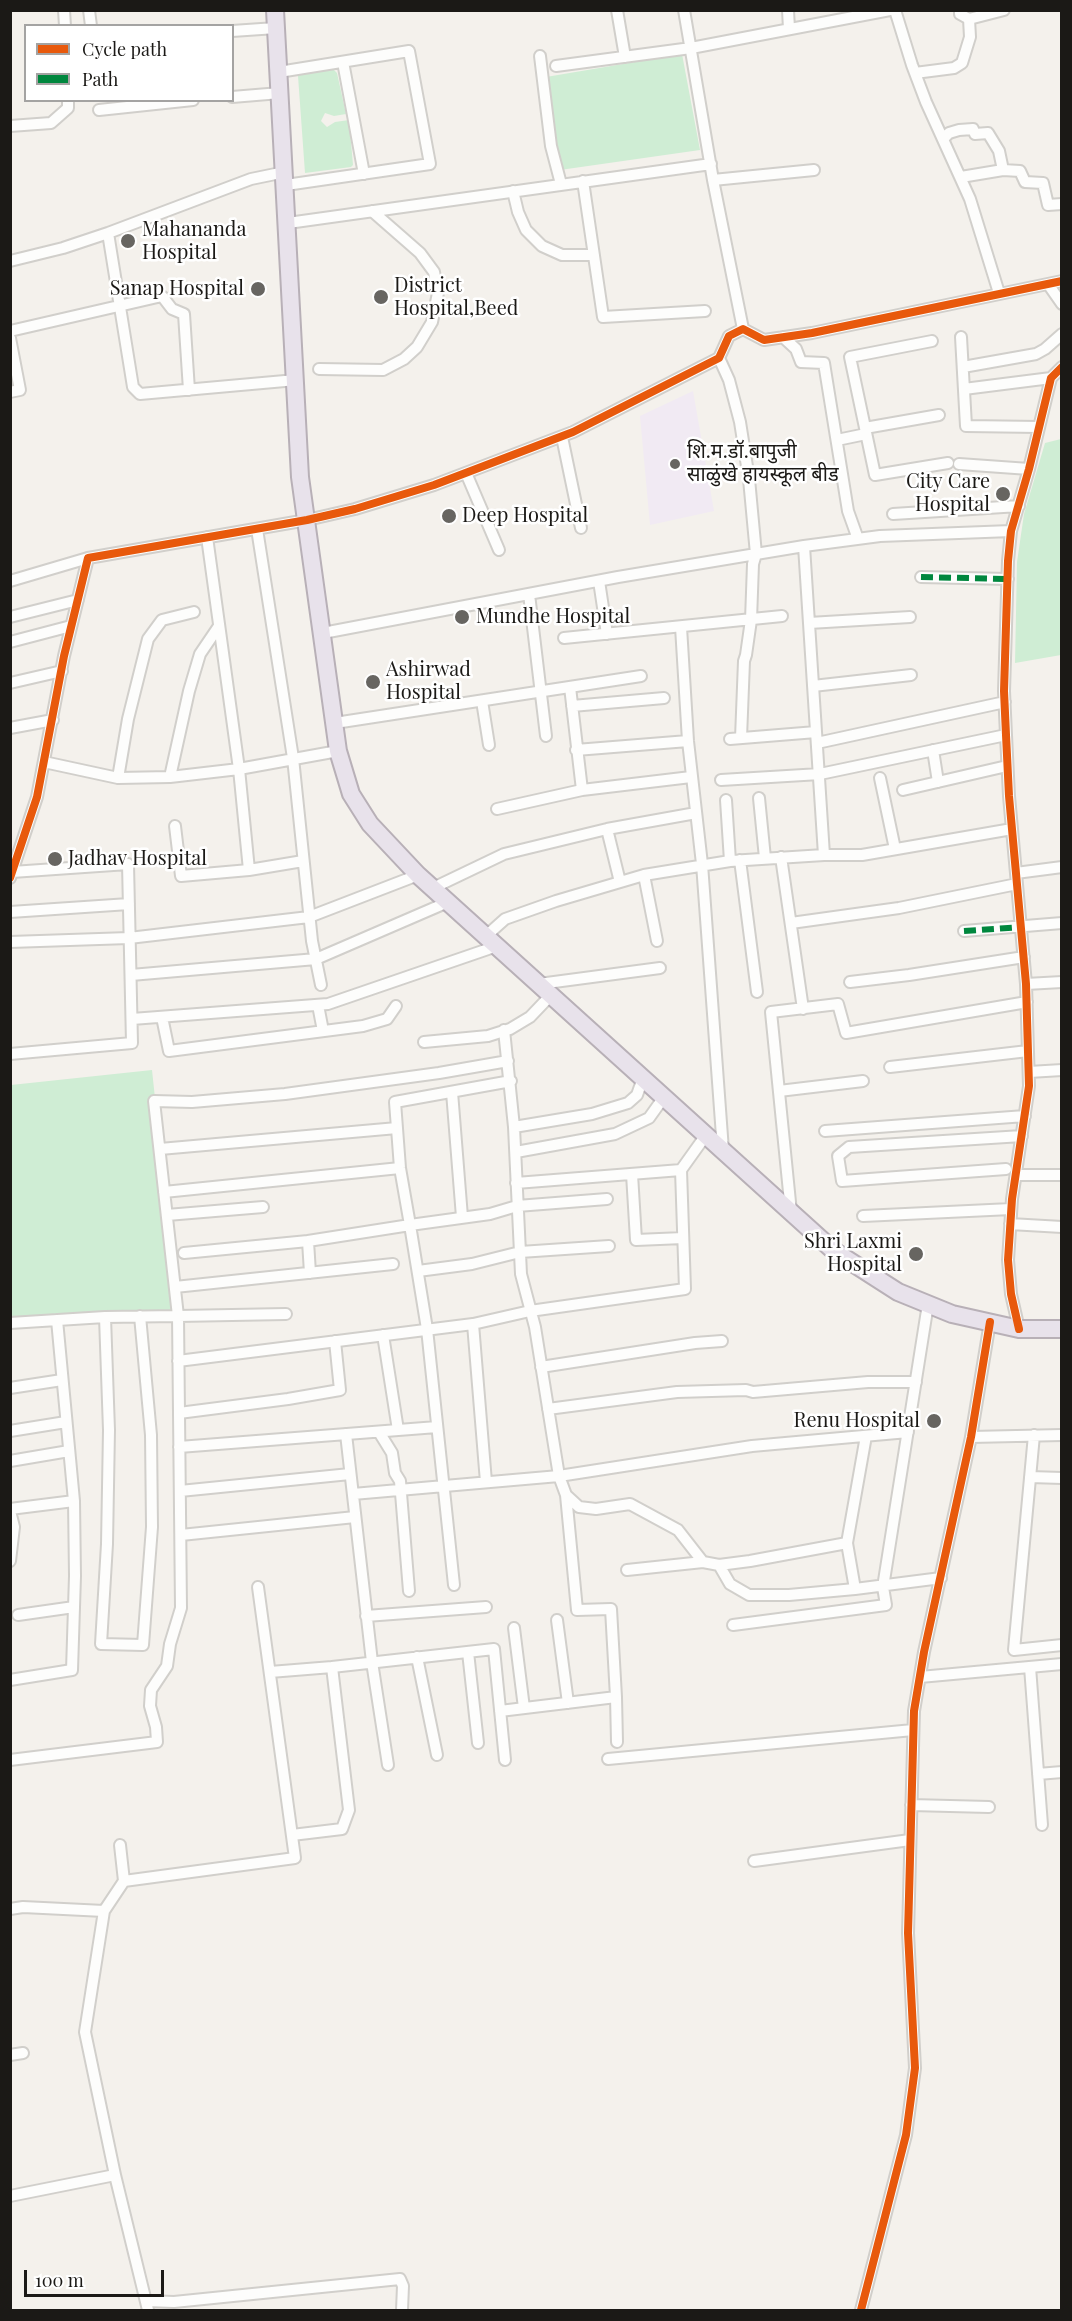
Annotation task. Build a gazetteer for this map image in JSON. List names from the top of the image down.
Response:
{
  "places": [
    "Mahananda Hospital",
    "Sanap Hospital",
    "District Hospital,Beed",
    "शि.म.डॉ.बापुजी साळुंखे हायस्कूल बीड",
    "City Care Hospital",
    "Deep Hospital",
    "Mundhe Hospital",
    "Ashirwad Hospital",
    "Jadhav Hospital",
    "Shri Laxmi Hospital",
    "Renu Hospital"
  ],
  "legend": ["Cycle path", "Path"],
  "scale_bar": "100 m"
}
